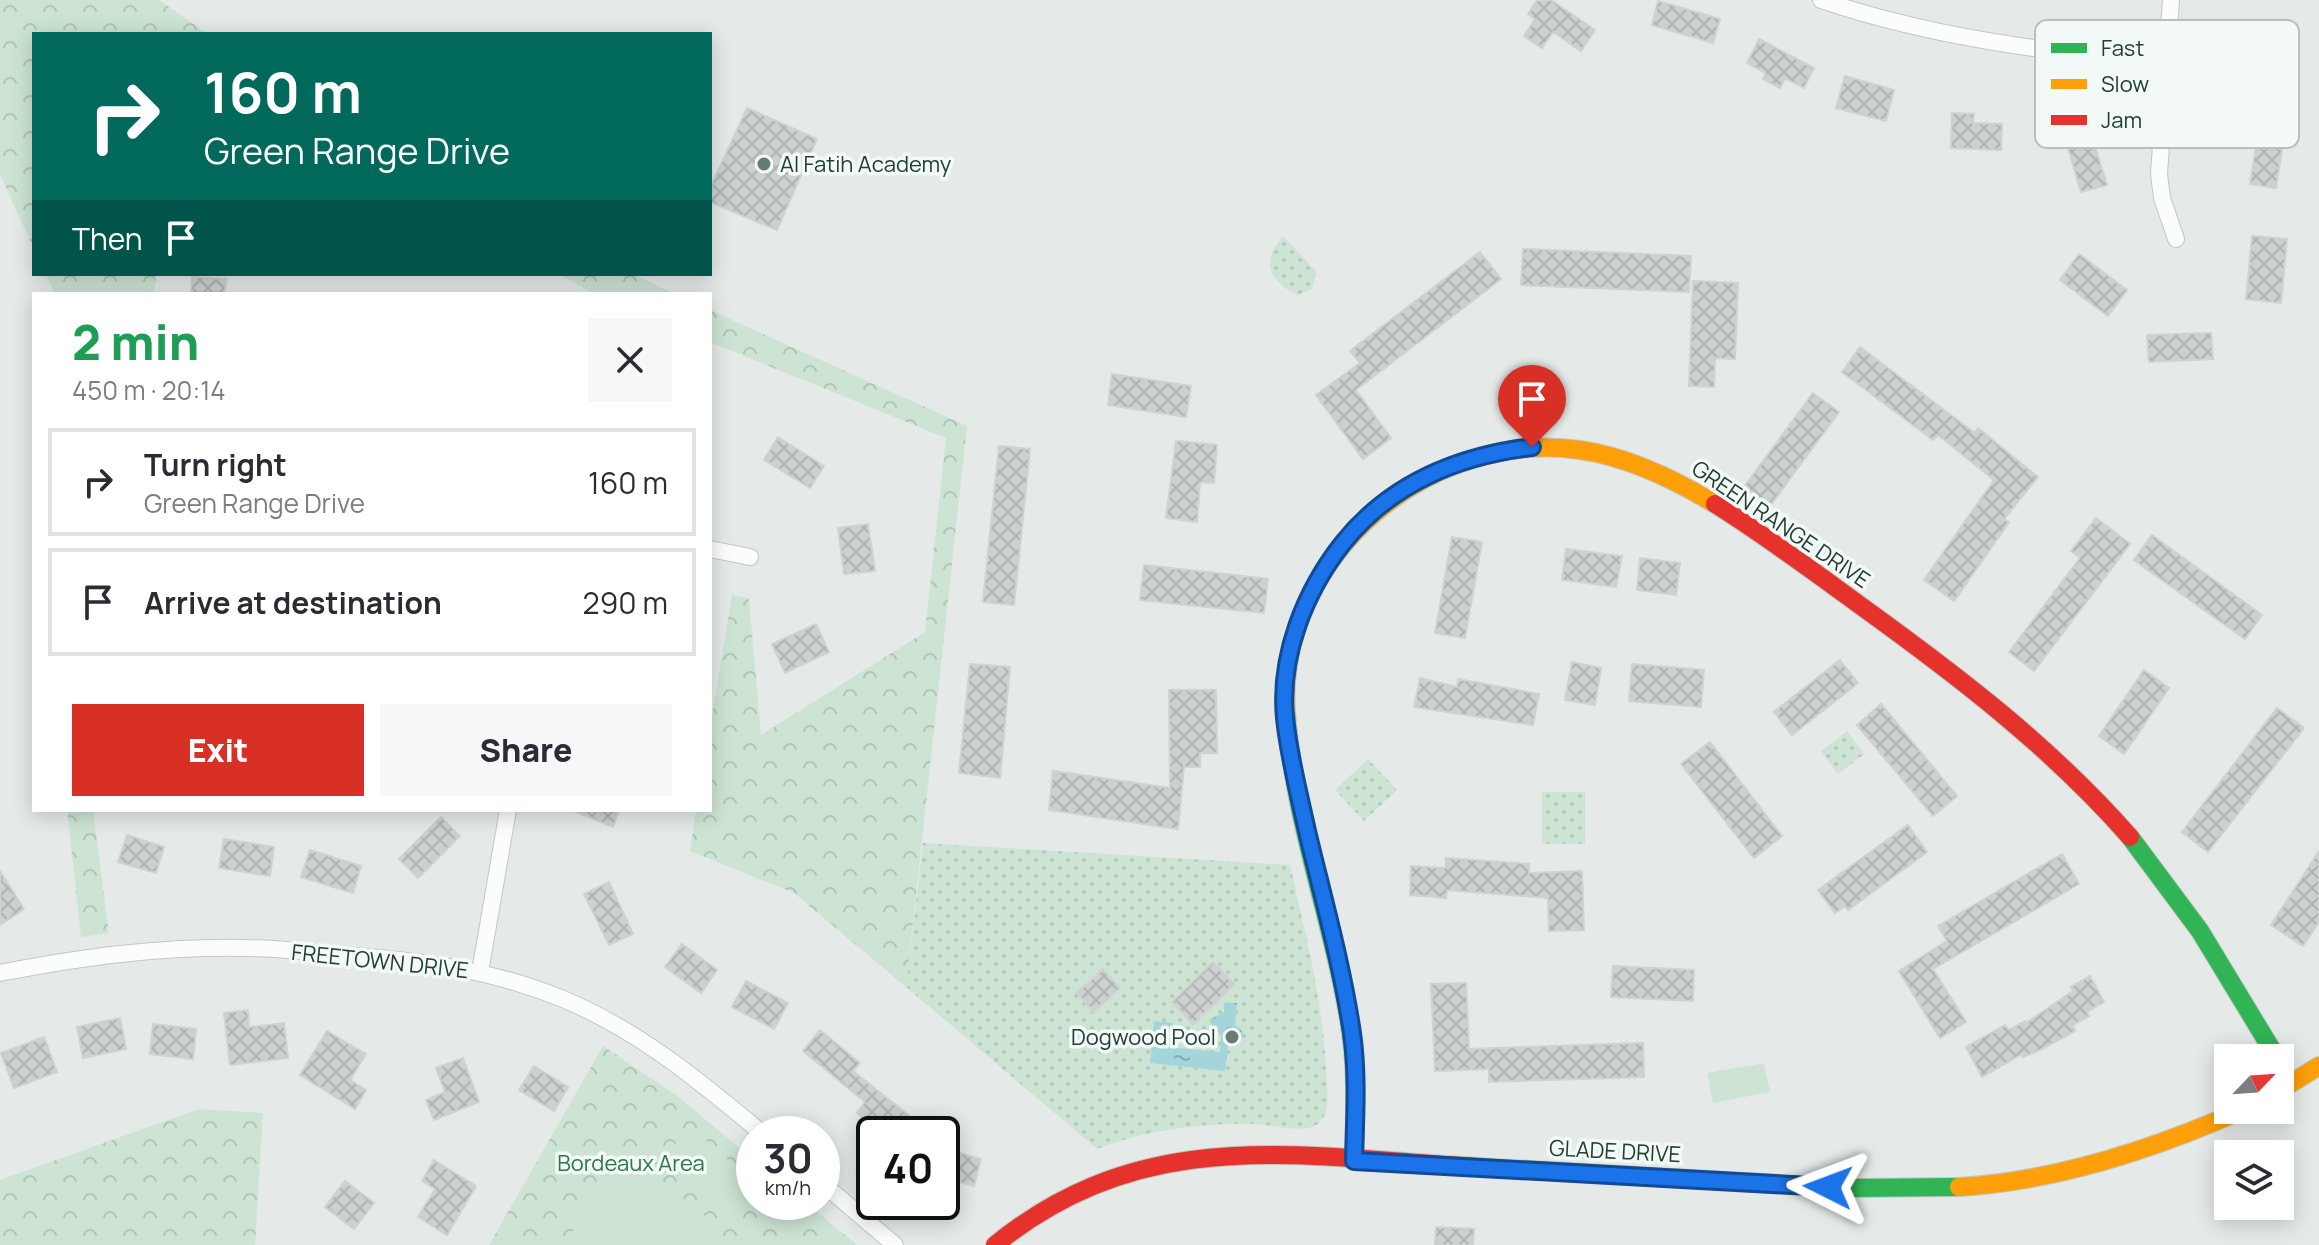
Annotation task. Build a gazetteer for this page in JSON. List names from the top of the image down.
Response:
{
  "streets": {
    "street": ["GREEN RANGE DRIVE", "FREETOWN DRIVE", "GLADE DRIVE"]
  },
  "crossings": [
    ["GREEN RANGE DRIVE", "GLADE DRIVE"]
  ],
  "parks": ["Bordeaux Area"],
  "places": ["Al Fatih Academy", "Dogwood Pool"],
  "legend": ["Fast", "Slow", "Jam"],
  "north": "top right",
  "page": {
    "turn": ["160 m", "Green Range Drive"],
    "then": "Then",
    "heading": ["2 min", "450 m · 20:14"],
    "list": [
      {
        "name": "Turn right",
        "note": "Green Range Drive",
        "value": "160 m"
      },
      {
        "name": "Arrive at destination",
        "value": "290 m"
      }
    ],
    "buttons": ["Exit", "Share"],
    "speed": "30 km/h",
    "limit": "40"
  }
}
